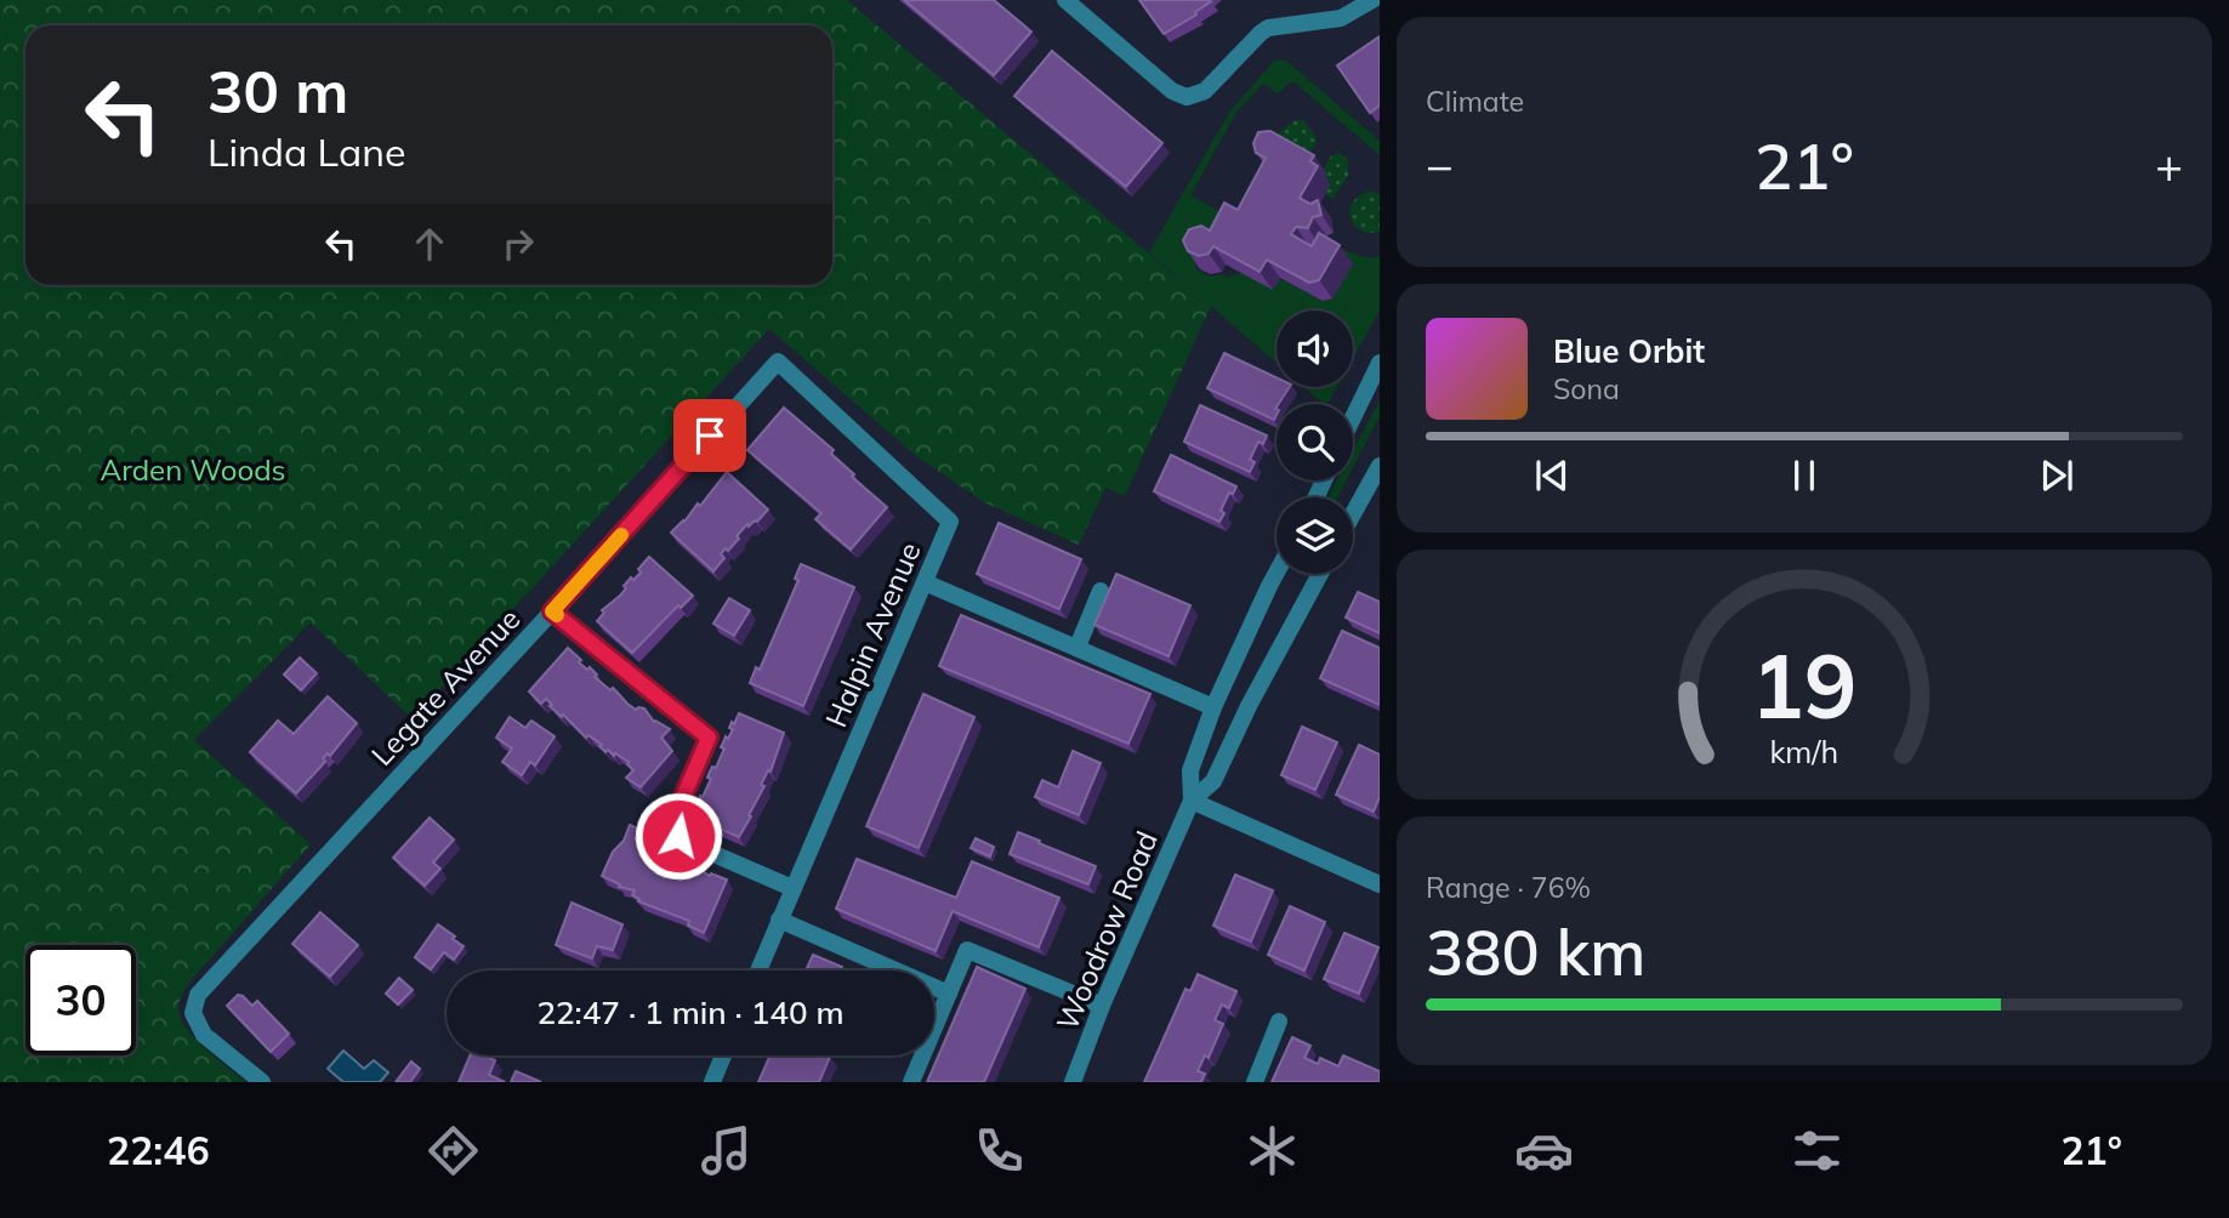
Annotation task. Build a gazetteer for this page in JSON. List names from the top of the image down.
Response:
{
  "streets": {
    "street": ["Halpin Avenue", "Legate Avenue", "Woodrow Road"]
  },
  "crossings": [
    ["Halpin Avenue", "Legate Avenue"]
  ],
  "parks": ["Arden Woods"],
  "page": {
    "tile": [
      "Climate",
      ["Range · 76%", "380 km"]
    ],
    "turn": ["30 m", "Linda Lane"],
    "heat": ["−", "21°", "+"],
    "song": ["Blue Orbit", "Sona"],
    "limit": "30",
    "trip": "22:47 · 1 min · 140 m",
    "tabs": ["22:46", "21°"],
    "gauge": ["19", "km/h"]
  }
}
